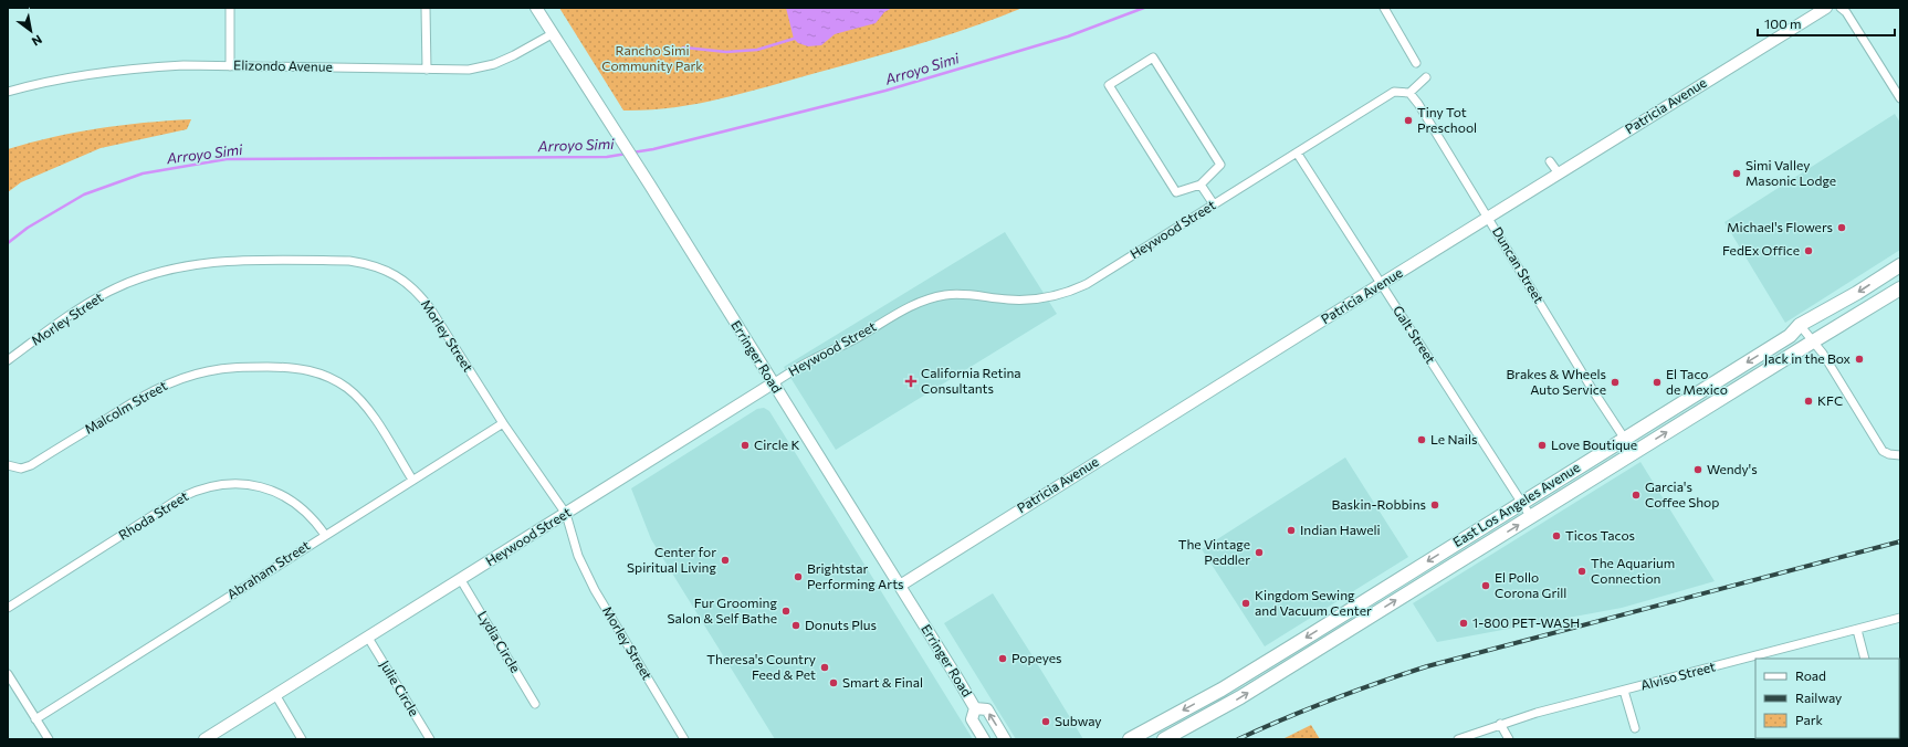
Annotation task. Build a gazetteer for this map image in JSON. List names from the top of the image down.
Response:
{
  "streets": {
    "main road": ["East Los Angeles Avenue"],
    "street": [
      "Elizondo Avenue",
      "Patricia Avenue",
      "Heywood Street",
      "Duncan Street",
      "Morley Street",
      "Galt Street",
      "Erringer Road",
      "Malcolm Street",
      "Rhoda Street",
      "Abraham Street",
      "Lydia Circle",
      "Alviso Street",
      "Julie Circle"
    ]
  },
  "crossings": [
    ["Elizondo Avenue", "Erringer Road"],
    ["Patricia Avenue", "Duncan Street"],
    ["Patricia Avenue", "Galt Street"],
    ["Patricia Avenue", "Erringer Road"],
    ["Heywood Street", "Duncan Street"],
    ["Heywood Street", "Morley Street"],
    ["Heywood Street", "Galt Street"],
    ["Heywood Street", "Erringer Road"],
    ["Heywood Street", "Lydia Circle"],
    ["Heywood Street", "Julie Circle"],
    ["Duncan Street", "East Los Angeles Avenue"],
    ["Morley Street", "Abraham Street"],
    ["Galt Street", "East Los Angeles Avenue"],
    ["Malcolm Street", "Abraham Street"],
    ["Rhoda Street", "Abraham Street"]
  ],
  "water": ["Arroyo Simi"],
  "parks": ["Rancho Simi Community Park"],
  "places": {
    "other": [
      "Tiny Tot Preschool",
      "Simi Valley Masonic Lodge",
      "Michael's Flowers",
      "FedEx Office",
      "Jack in the Box",
      "Brakes & Wheels Auto Service",
      "El Taco de Mexico",
      "KFC",
      "Le Nails",
      "Circle K",
      "Love Boutique",
      "Wendy's",
      "Garcia's Coffee Shop",
      "Baskin-Robbins",
      "Indian Haweli",
      "Ticos Tacos",
      "The Vintage Peddler",
      "Center for Spiritual Living",
      "The Aquarium Connection",
      "Brightstar Performing Arts",
      "El Pollo Corona Grill",
      "Kingdom Sewing and Vacuum Center",
      "Fur Grooming Salon & Self Bathe",
      "1-800 PET-WASH",
      "Donuts Plus",
      "Popeyes",
      "Theresa's Country Feed & Pet",
      "Smart & Final",
      "Subway"
    ],
    "health": ["California Retina Consultants"]
  },
  "legend": ["Road", "Railway", "Park"],
  "scale_bar": "100 m",
  "north": "bottom right"
}
